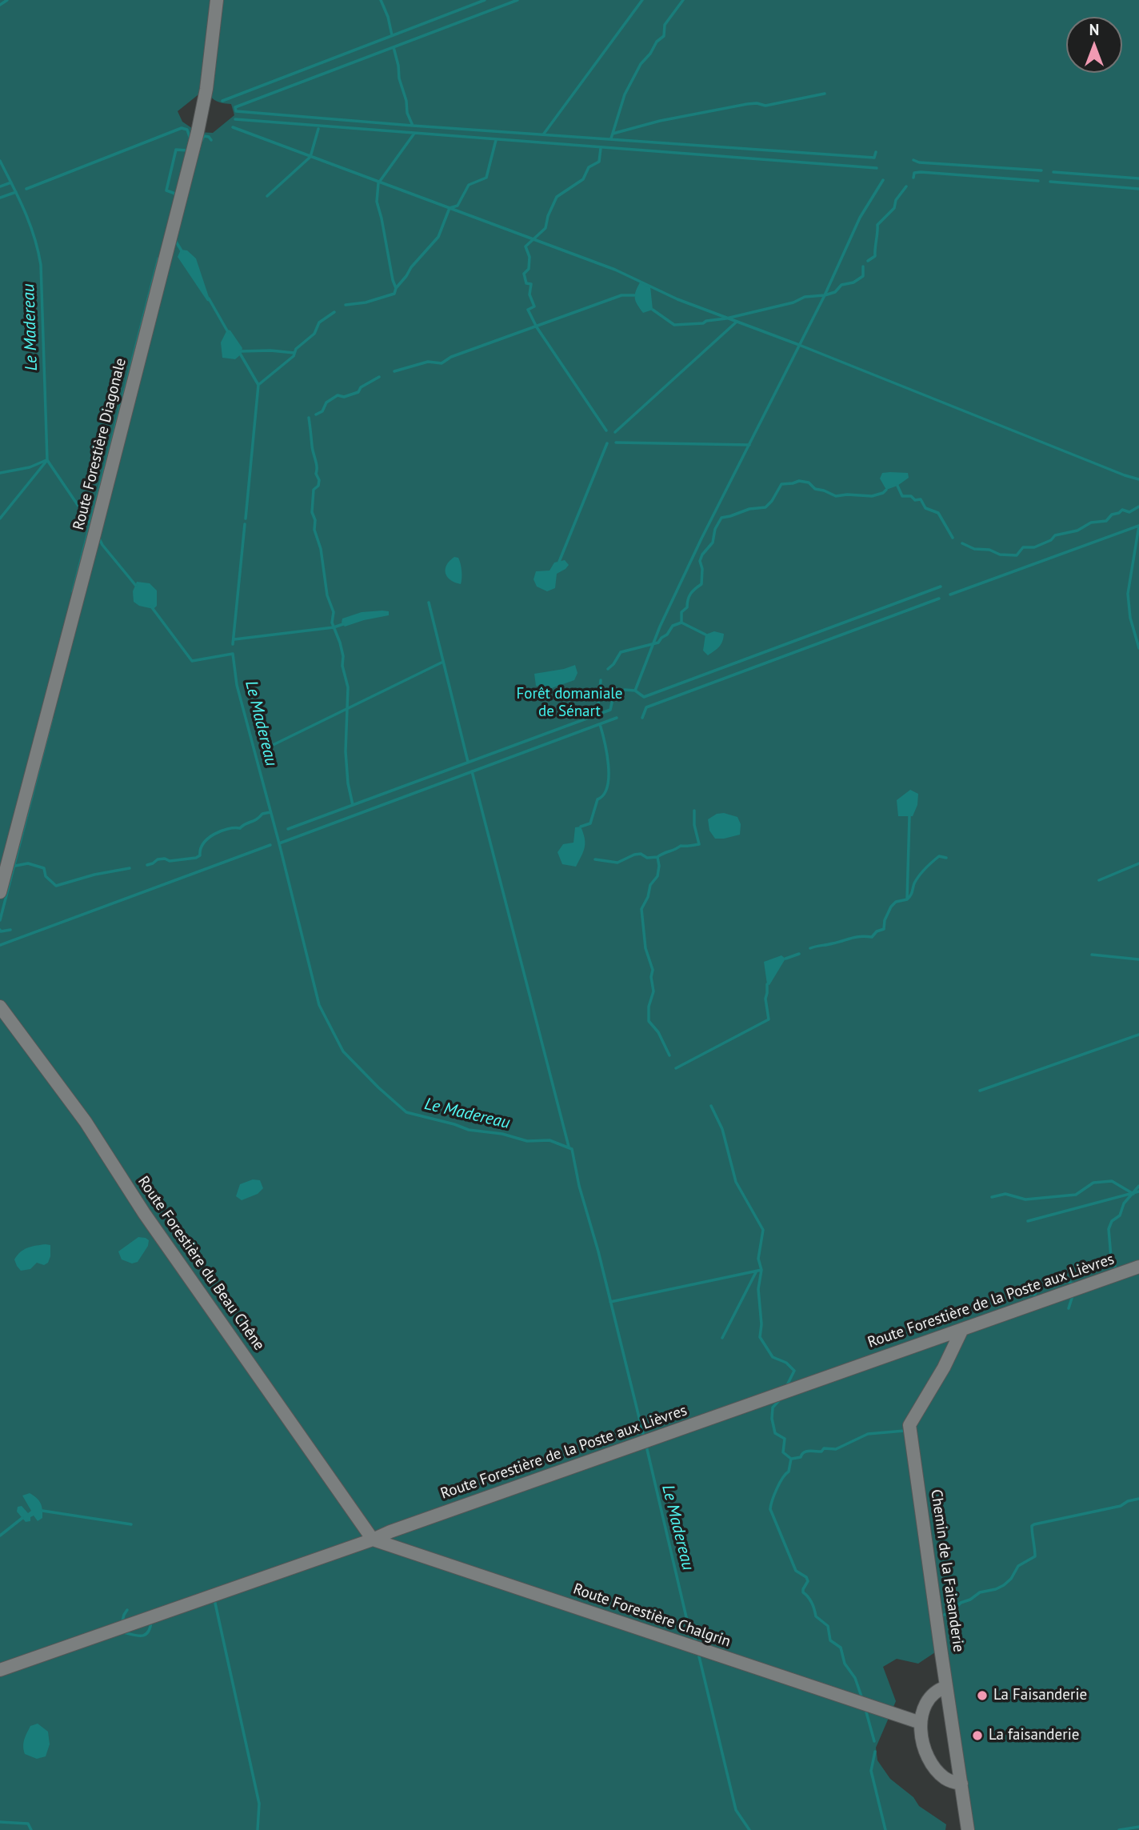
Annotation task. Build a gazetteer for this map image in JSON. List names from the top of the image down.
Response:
{
  "streets": {
    "street": [
      "Route Forestière Diagonale",
      "Route Forestière du Beau Chêne",
      "Route Forestière de la Poste aux Lièvres",
      "Chemin de la Faisanderie",
      "Route Forestière Chalgrin"
    ]
  },
  "crossings": [
    ["Route Forestière du Beau Chêne", "Route Forestière de la Poste aux Lièvres"],
    ["Route Forestière du Beau Chêne", "Route Forestière Chalgrin"],
    ["Route Forestière de la Poste aux Lièvres", "Chemin de la Faisanderie"],
    ["Route Forestière de la Poste aux Lièvres", "Route Forestière Chalgrin"]
  ],
  "water": ["Le Madereau"],
  "parks": ["Forêt domaniale de Sénart"],
  "places": ["La Faisanderie", "La faisanderie"],
  "north": "top"
}
